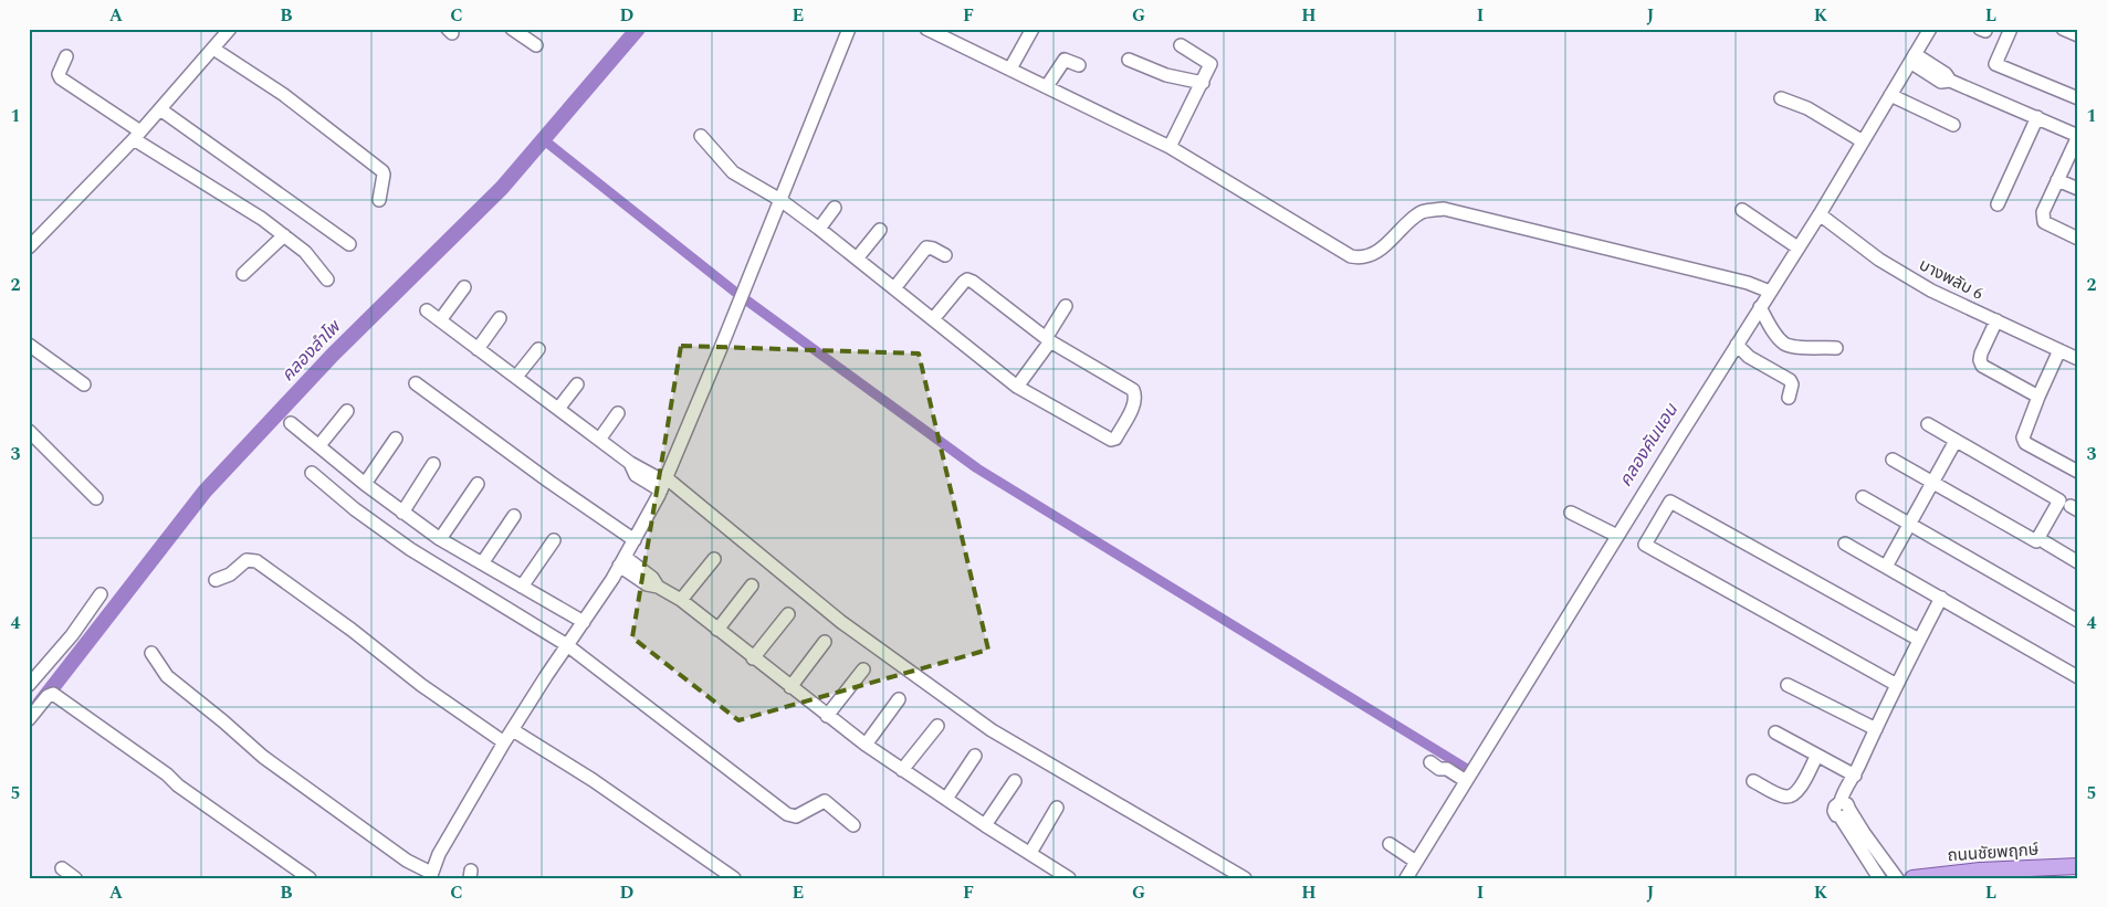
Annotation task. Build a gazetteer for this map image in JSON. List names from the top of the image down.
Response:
{
  "streets": {
    "main road": ["ถนนชัยพฤกษ์"],
    "street": ["บางพลับ 6"]
  },
  "water": ["คลองลำโพ", "คลองคันแอน"],
  "grid": {
    "columns": [
      "A",
      "B",
      "C",
      "D",
      "E",
      "F",
      "G",
      "H",
      "I",
      "J",
      "K",
      "L"
    ],
    "rows": [
      "1",
      "2",
      "3",
      "4",
      "5"
    ]
  }
}
